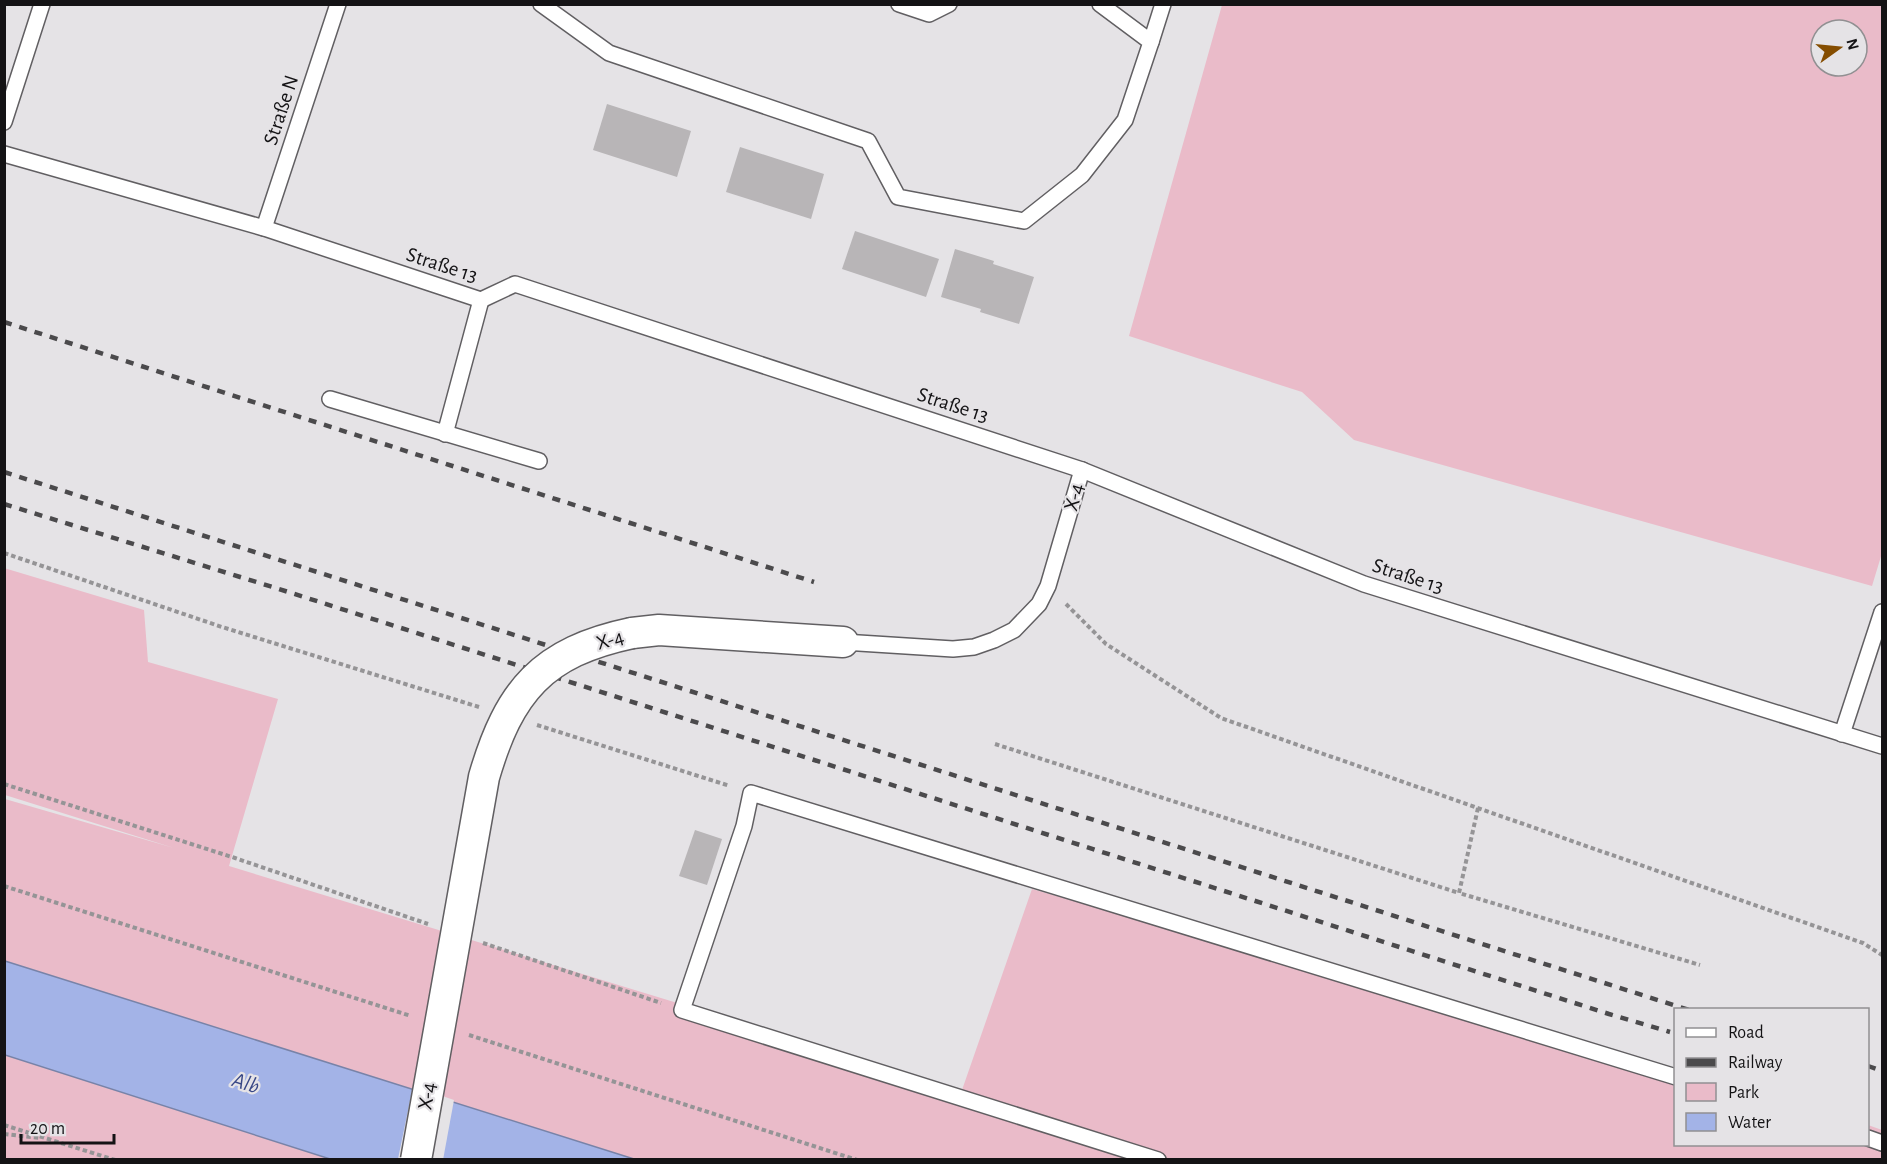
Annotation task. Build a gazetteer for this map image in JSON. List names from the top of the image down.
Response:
{
  "streets": {
    "street": ["X-4"],
    "lane": ["Straße N", "Straße 13"]
  },
  "crossings": [
    ["Straße N", "Straße 13"],
    ["Straße 13", "X-4"]
  ],
  "water": ["Alb"],
  "legend": [
    "Road",
    "Railway",
    "Park",
    "Water"
  ],
  "scale_bar": "20 m",
  "north": "right"
}
